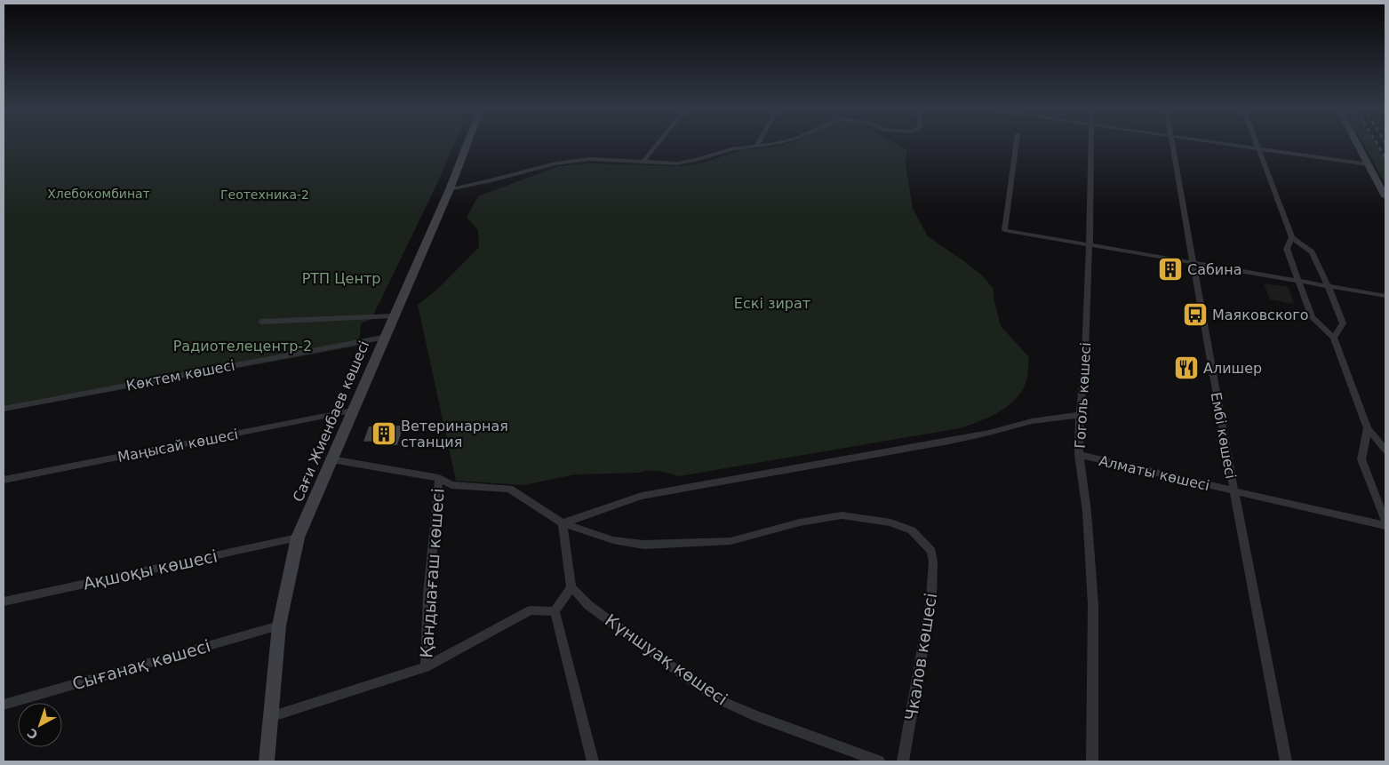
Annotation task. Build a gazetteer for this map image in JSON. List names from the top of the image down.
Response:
{
  "streets": {
    "main road": ["Сағи Жиенбаев көшесі"],
    "street": [
      "Көктем көшесі",
      "Гоголь көшесі",
      "Ембі көшесі",
      "Маңысай көшесі",
      "Алматы көшесі",
      "Ақшоқы көшесі",
      "Қандыағаш көшесі",
      "Чкалов көшесі",
      "Күншуақ көшесі",
      "Сығанақ көшесі"
    ]
  },
  "crossings": [
    ["Көктем көшесі", "Сағи Жиенбаев көшесі"],
    ["Гоголь көшесі", "Алматы көшесі"],
    ["Сағи Жиенбаев көшесі", "Маңысай көшесі"],
    ["Сағи Жиенбаев көшесі", "Ақшоқы көшесі"],
    ["Сағи Жиенбаев көшесі", "Қандыағаш көшесі"],
    ["Сағи Жиенбаев көшесі", "Сығанақ көшесі"],
    ["Ембі көшесі", "Алматы көшесі"]
  ],
  "parks": [
    "Хлебокомбинат",
    "Геотехника-2",
    "РТП Центр",
    "Ескі зират",
    "Радиотелецентр-2"
  ],
  "places": {
    "building": ["Сабина", "Ветеринарная станция"],
    "bus stop": ["Маяковского"],
    "restaurant": ["Алишер"]
  },
  "north": "bottom left"
}
